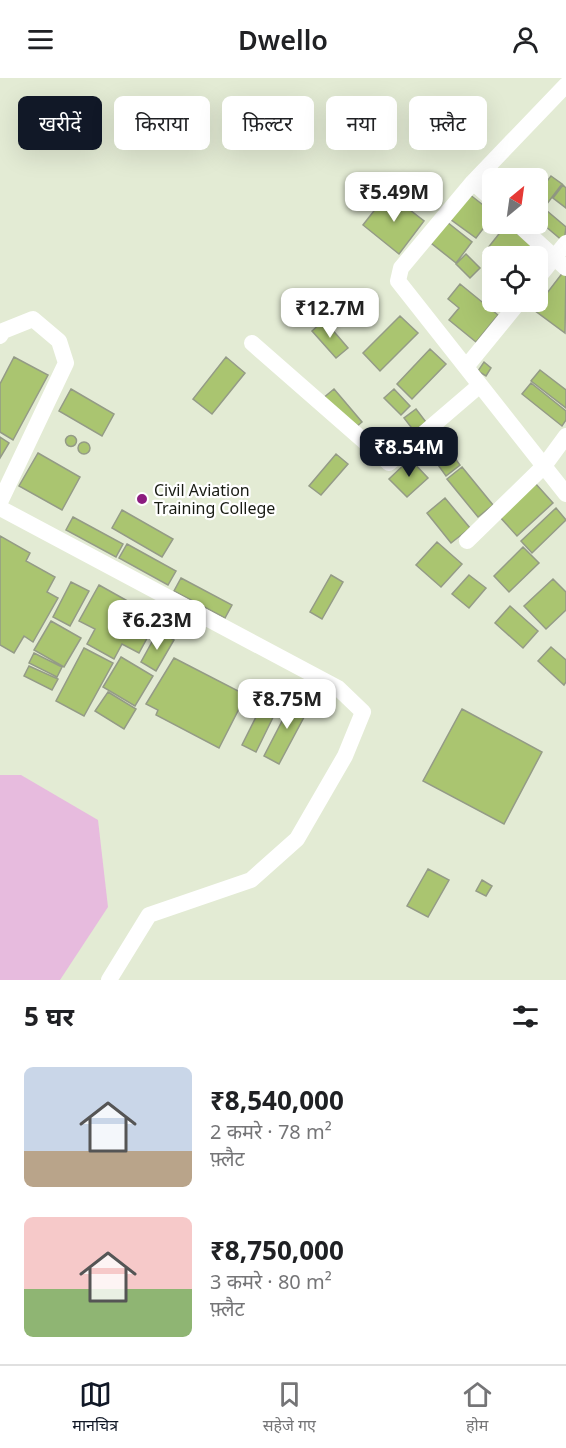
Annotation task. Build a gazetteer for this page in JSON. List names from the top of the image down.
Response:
{
  "places": ["Civil Aviation Training College"],
  "north": "top right",
  "page": {
    "header": "Dwello",
    "chip": [
      "खरीदें",
      "किराया",
      "फ़िल्टर",
      "नया",
      "फ़्लैट"
    ],
    "price": [
      "₹5.49M",
      "₹12.7M",
      "₹8.54M",
      "₹6.23M",
      "₹8.75M"
    ],
    "heading": "5 घर",
    "list": [
      {
        "name": "₹8,540,000",
        "note": "2 कमरे · 78 m² · फ़्लैट"
      },
      {
        "name": "₹8,750,000",
        "note": "3 कमरे · 80 m² · फ़्लैट"
      }
    ],
    "tabs": ["मानचित्र", "सहेजे गए", "होम"]
  }
}
